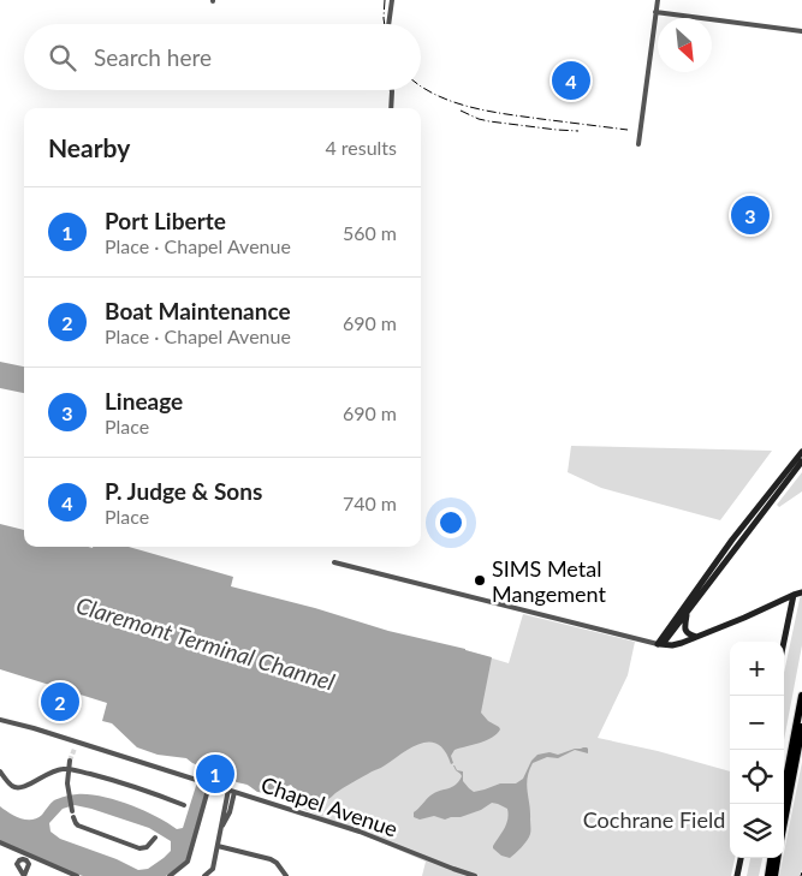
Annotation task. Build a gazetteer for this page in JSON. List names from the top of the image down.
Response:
{
  "streets": {
    "street": ["Chapel Avenue"]
  },
  "water": ["Claremont Terminal Channel"],
  "parks": ["Cochrane Field"],
  "places": ["SIMS Metal Mangement"],
  "north": "bottom right",
  "page": {
    "search": "Search here",
    "pins": [
      "4",
      "3",
      "2",
      "1"
    ],
    "heading": ["Nearby", "4 results"],
    "list": [
      {
        "mark": "1",
        "name": "Port Liberte",
        "note": "Place · Chapel Avenue",
        "value": "560 m"
      },
      {
        "mark": "2",
        "name": "Boat Maintenance",
        "note": "Place · Chapel Avenue",
        "value": "690 m"
      },
      {
        "mark": "3",
        "name": "Lineage",
        "note": "Place",
        "value": "690 m"
      },
      {
        "mark": "4",
        "name": "P. Judge & Sons",
        "note": "Place",
        "value": "740 m"
      }
    ],
    "map_buttons": ["+", "−"]
  }
}
